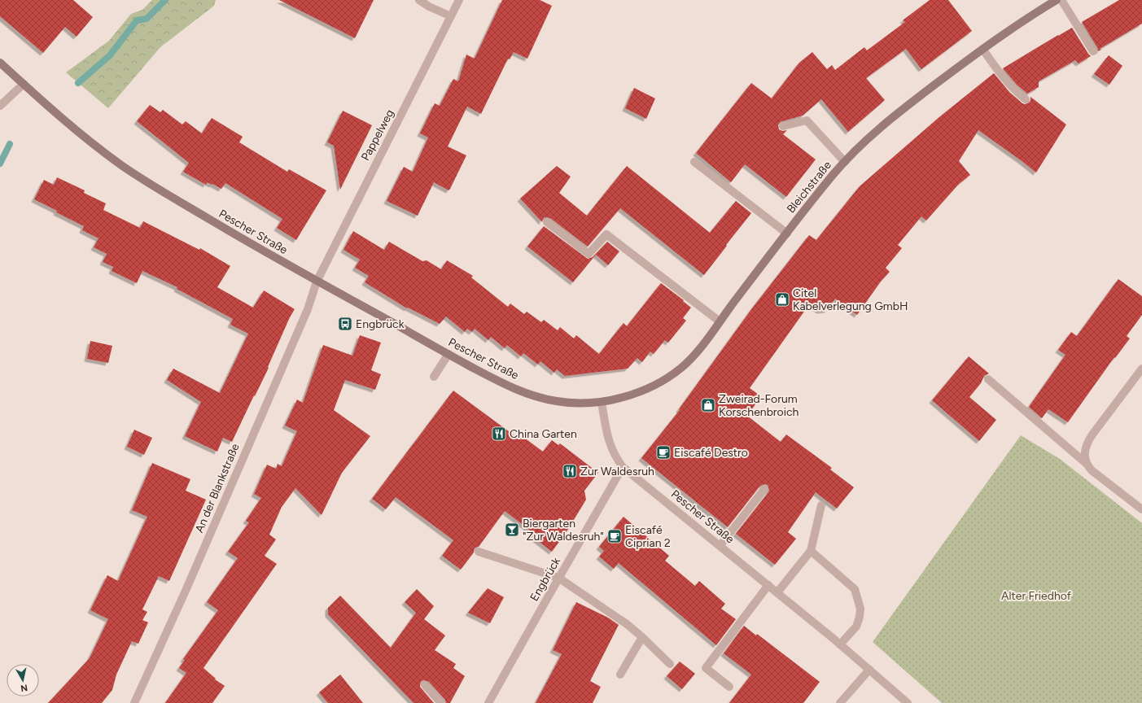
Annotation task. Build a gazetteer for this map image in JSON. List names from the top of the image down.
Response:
{
  "streets": {
    "main road": ["Bleichstraße", "Pescher Straße"],
    "street": ["Pappelweg", "An der Blankstraße", "Engbrück"]
  },
  "crossings": [
    ["Pappelweg", "Pescher Straße"],
    ["Pappelweg", "An der Blankstraße"],
    ["Bleichstraße", "Pescher Straße"],
    ["Pescher Straße", "An der Blankstraße"],
    ["Pescher Straße", "Engbrück"]
  ],
  "parks": ["Alter Friedhof"],
  "places": {
    "shop": ["Citel Kabelverlegung GmbH", "Zweirad-Forum Korschenbroich"],
    "bus stop": ["Engbrück"],
    "restaurant": ["China Garten", "Zur Waldesruh"],
    "cafe": ["Eiscafé Destro", "Eiscafé Ciprian 2"],
    "bar": ["Biergarten \"Zur Waldesruh\""]
  },
  "north": "bottom"
}
